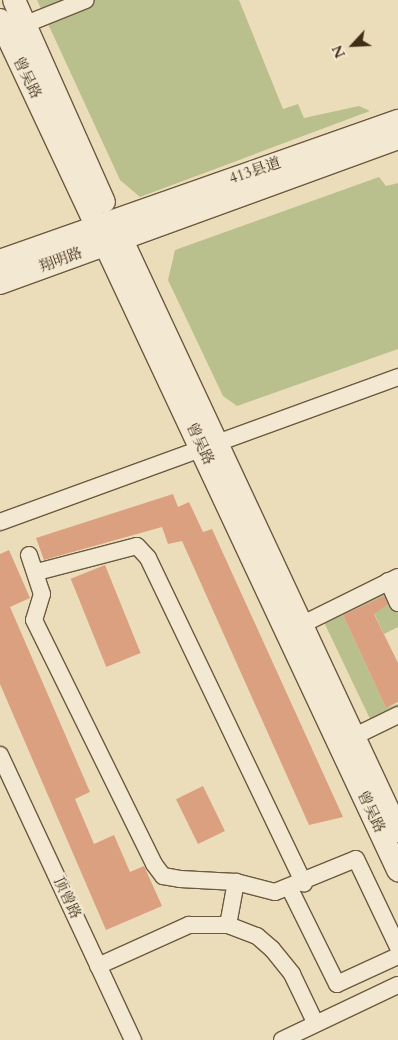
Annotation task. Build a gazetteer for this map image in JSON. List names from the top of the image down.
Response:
{
  "streets": {
    "street": [
      "曾吴路",
      "413县道",
      "翔明路",
      "顶曾路"
    ]
  },
  "crossings": [
    ["曾吴路", "413县道"],
    ["曾吴路", "翔明路"],
    ["413县道", "翔明路"]
  ],
  "north": "bottom left"
}
